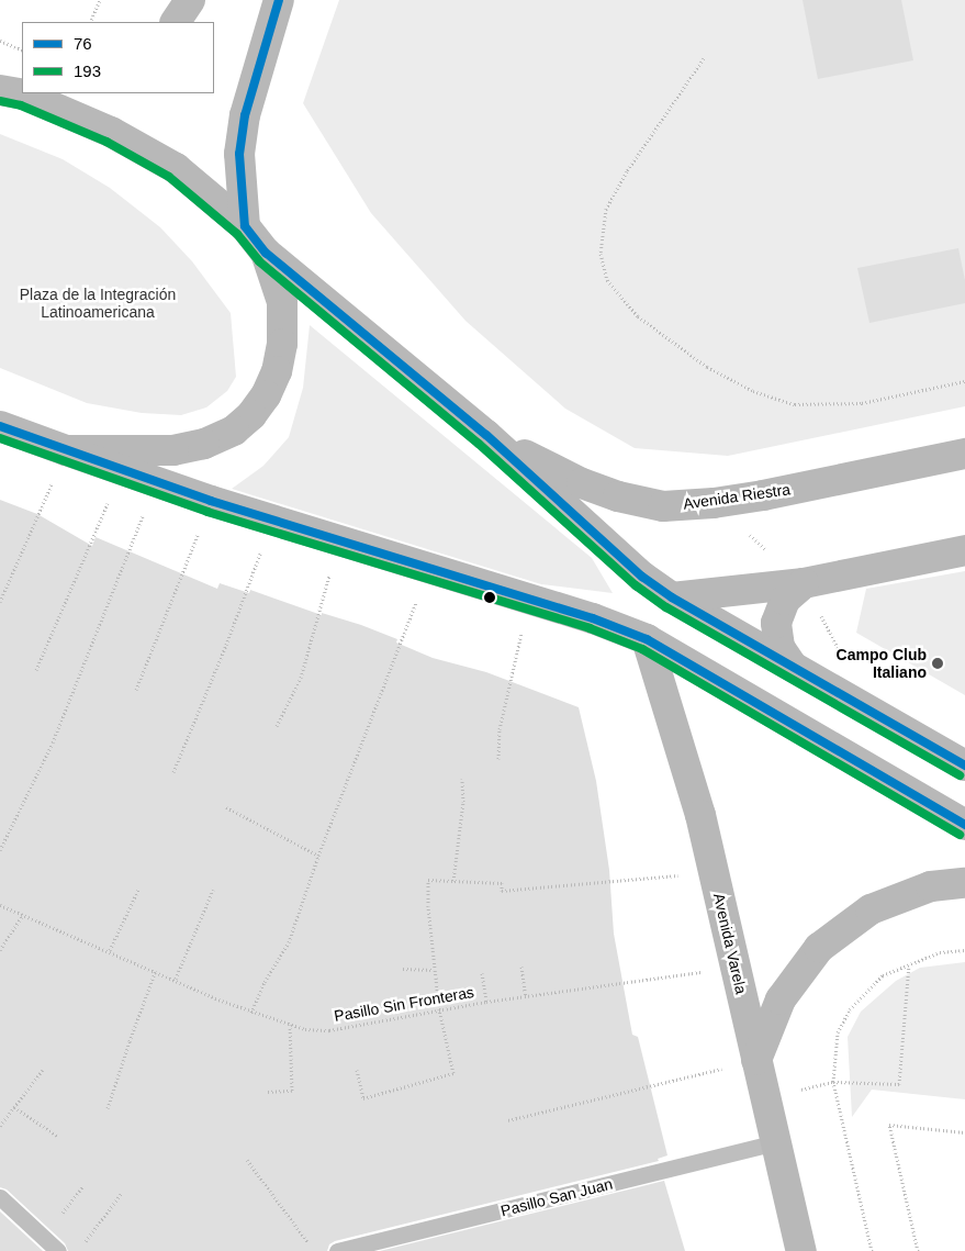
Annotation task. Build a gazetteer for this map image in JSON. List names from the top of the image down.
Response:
{
  "streets": {
    "main road": ["Avenida Riestra", "Avenida Varela"],
    "lane": ["Pasillo San Juan"],
    "path": ["Pasillo Sin Fronteras"]
  },
  "crossings": [
    ["Avenida Varela", "Pasillo Sin Fronteras"],
    ["Avenida Varela", "Pasillo San Juan"]
  ],
  "parks": ["Plaza de la Integración Latinoamericana"],
  "places": ["Campo Club Italiano"],
  "lines": ["transit line 76", "transit line 193"],
  "legend": ["76", "193"]
}
